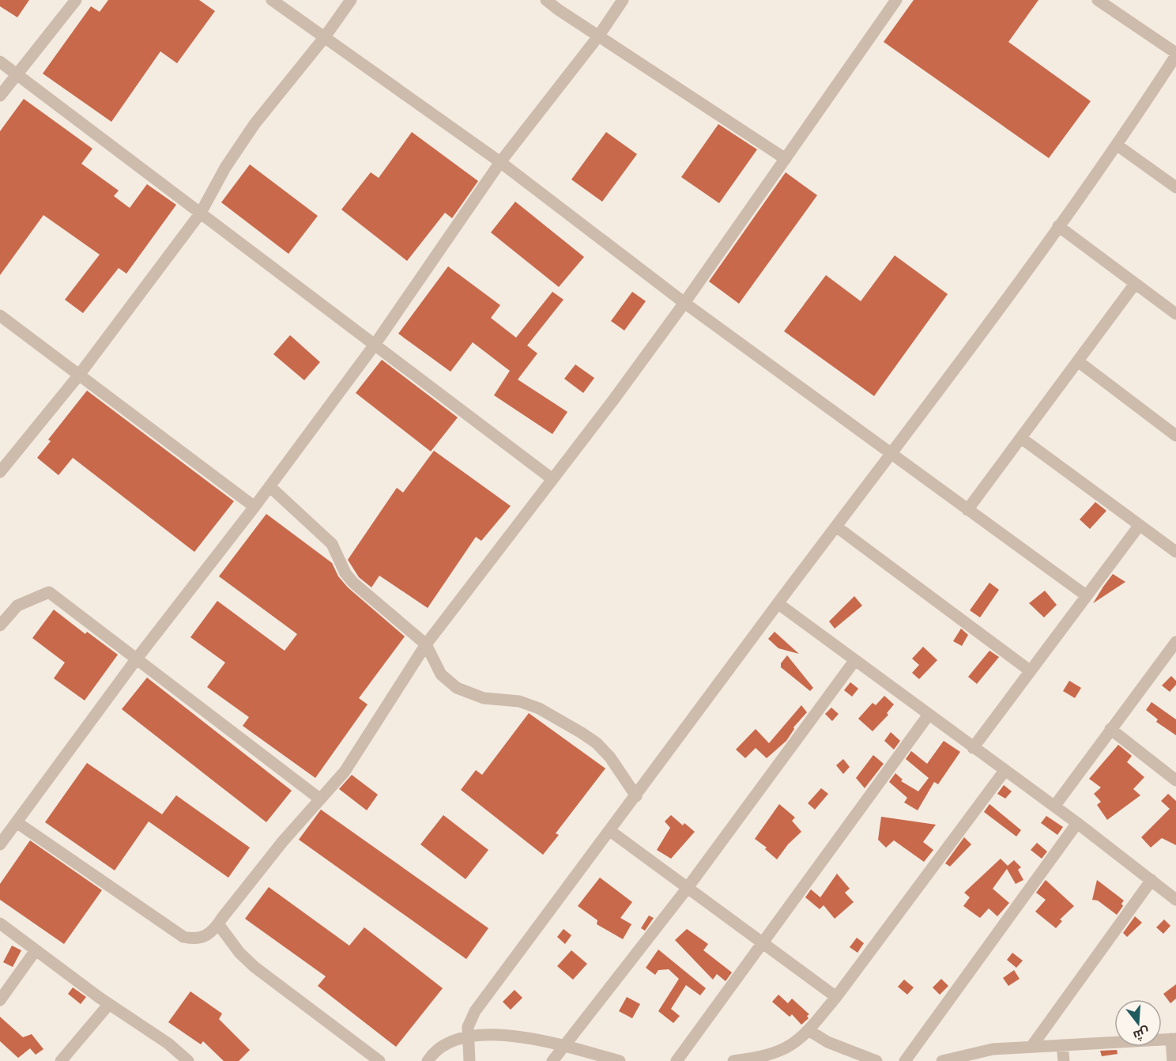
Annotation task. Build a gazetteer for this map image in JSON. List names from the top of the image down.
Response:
{
  "north": "bottom"
}
